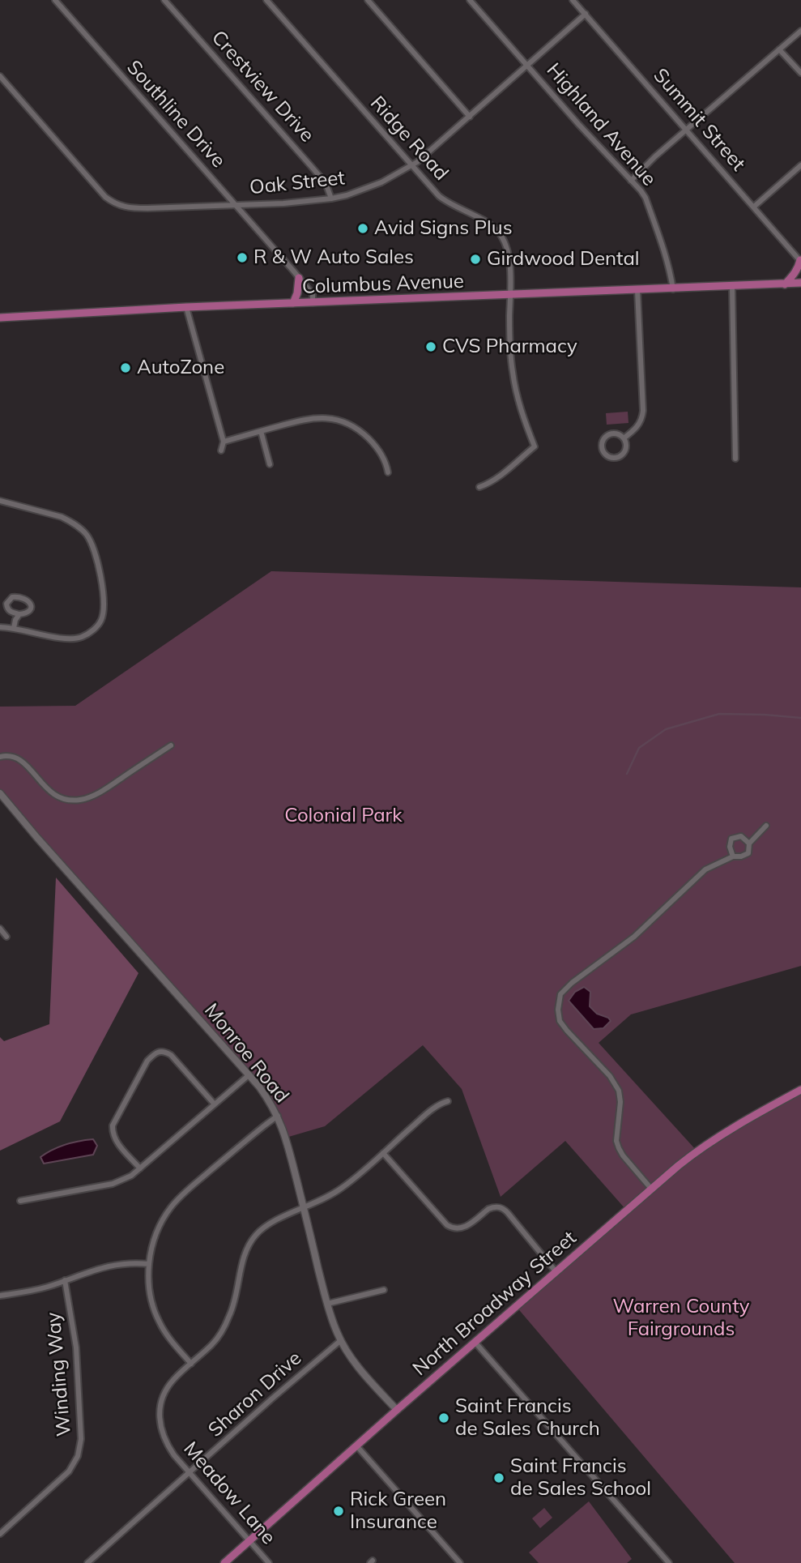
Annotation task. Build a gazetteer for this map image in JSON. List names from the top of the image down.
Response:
{
  "streets": {
    "main road": ["Columbus Avenue", "North Broadway Street"],
    "street": [
      "Crestview Drive",
      "Southline Drive",
      "Summit Street",
      "Highland Avenue",
      "Ridge Road",
      "Oak Street",
      "Monroe Road",
      "Winding Way",
      "Sharon Drive",
      "Meadow Lane"
    ]
  },
  "crossings": [
    ["Crestview Drive", "Oak Street"],
    ["Southline Drive", "Oak Street"],
    ["Southline Drive", "Columbus Avenue"],
    ["Summit Street", "Oak Street"],
    ["Highland Avenue", "Oak Street"],
    ["Highland Avenue", "Columbus Avenue"],
    ["Ridge Road", "Oak Street"],
    ["Ridge Road", "Columbus Avenue"],
    ["Monroe Road", "North Broadway Street"],
    ["Monroe Road", "Sharon Drive"],
    ["Monroe Road", "Meadow Lane"],
    ["North Broadway Street", "Meadow Lane"],
    ["Sharon Drive", "Meadow Lane"]
  ],
  "parks": ["Colonial Park", "Warren County Fairgrounds"],
  "places": [
    "Avid Signs Plus",
    "R & W Auto Sales",
    "Girdwood Dental",
    "CVS Pharmacy",
    "AutoZone",
    "Saint Francis de Sales Church",
    "Saint Francis de Sales School",
    "Rick Green Insurance"
  ]
}
